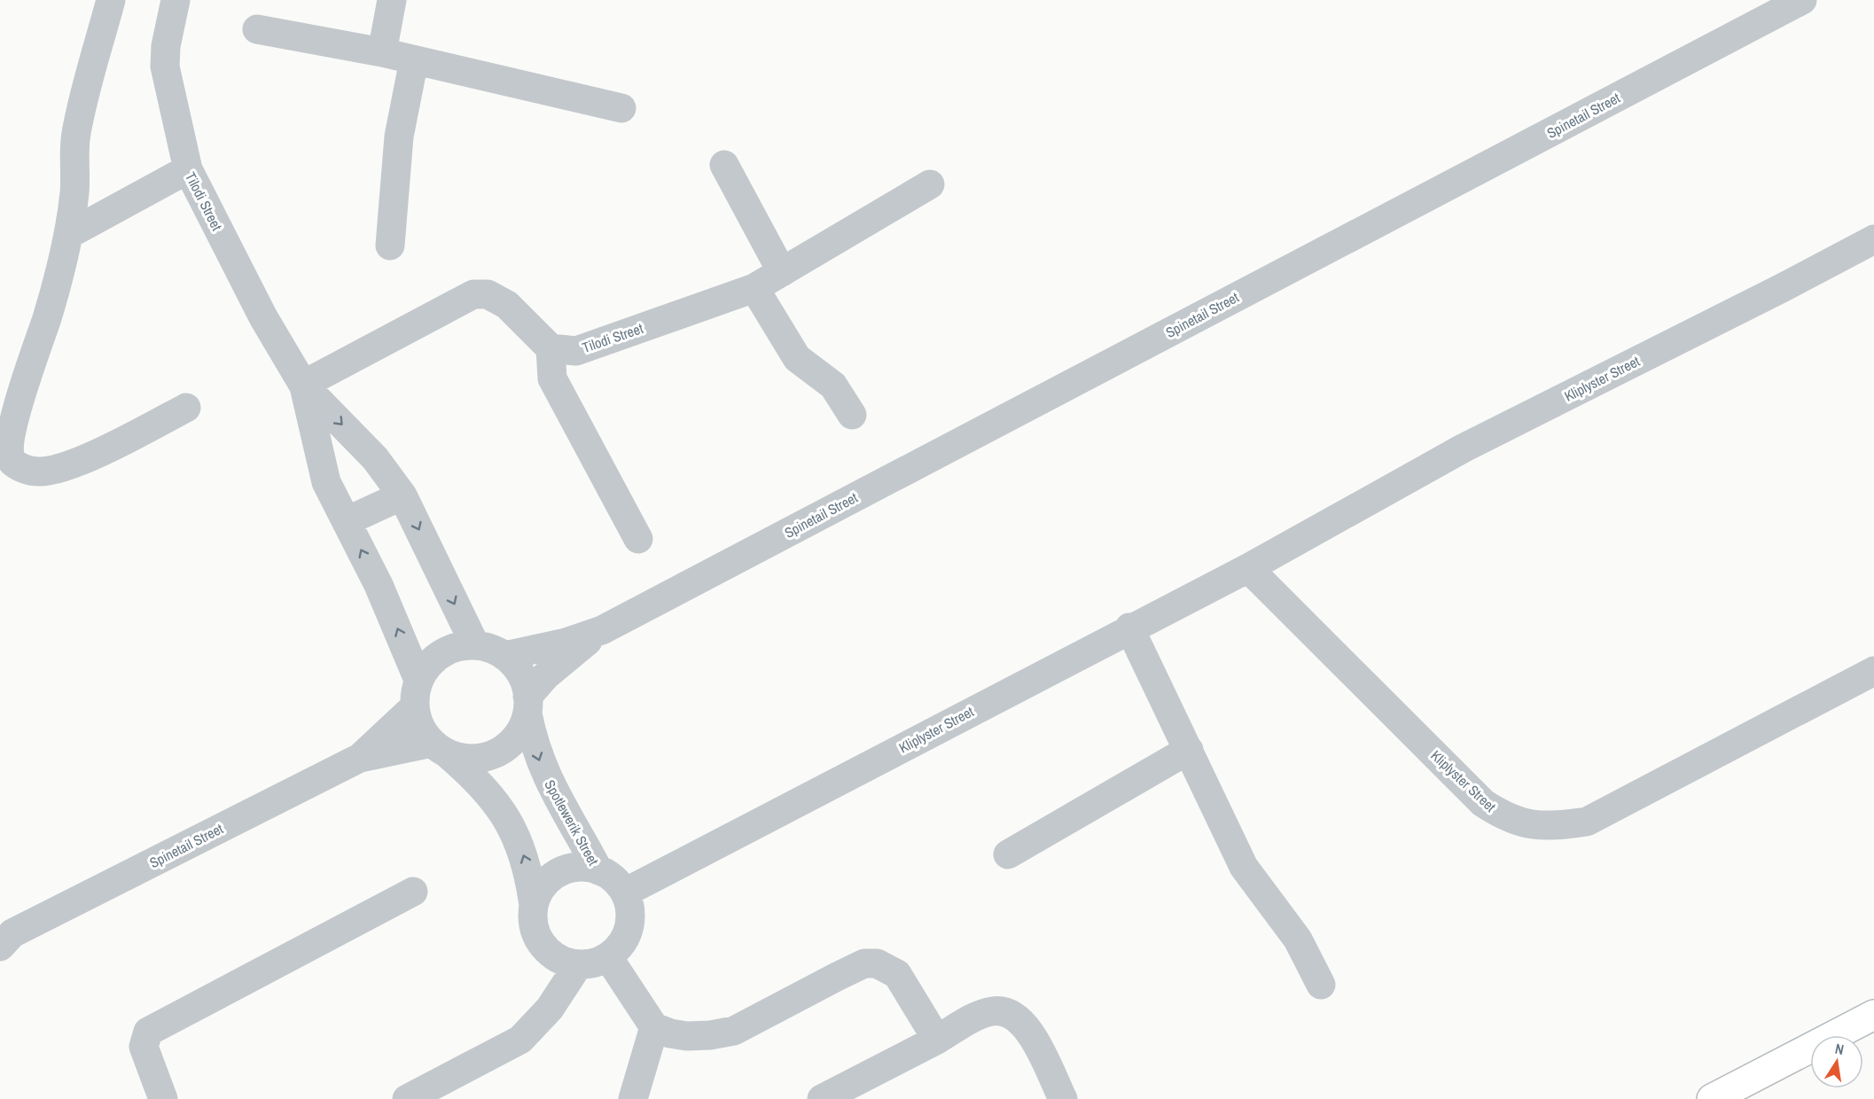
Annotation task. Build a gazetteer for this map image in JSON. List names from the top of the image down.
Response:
{
  "streets": {
    "street": [
      "Spinetail Street",
      "Tilodi Street",
      "Kliplyster Street",
      "Spotlewerik Street"
    ]
  },
  "crossings": [
    ["Spinetail Street", "Tilodi Street"],
    ["Spinetail Street", "Spotlewerik Street"],
    ["Tilodi Street", "Spotlewerik Street"],
    ["Kliplyster Street", "Spotlewerik Street"]
  ],
  "north": "top"
}
